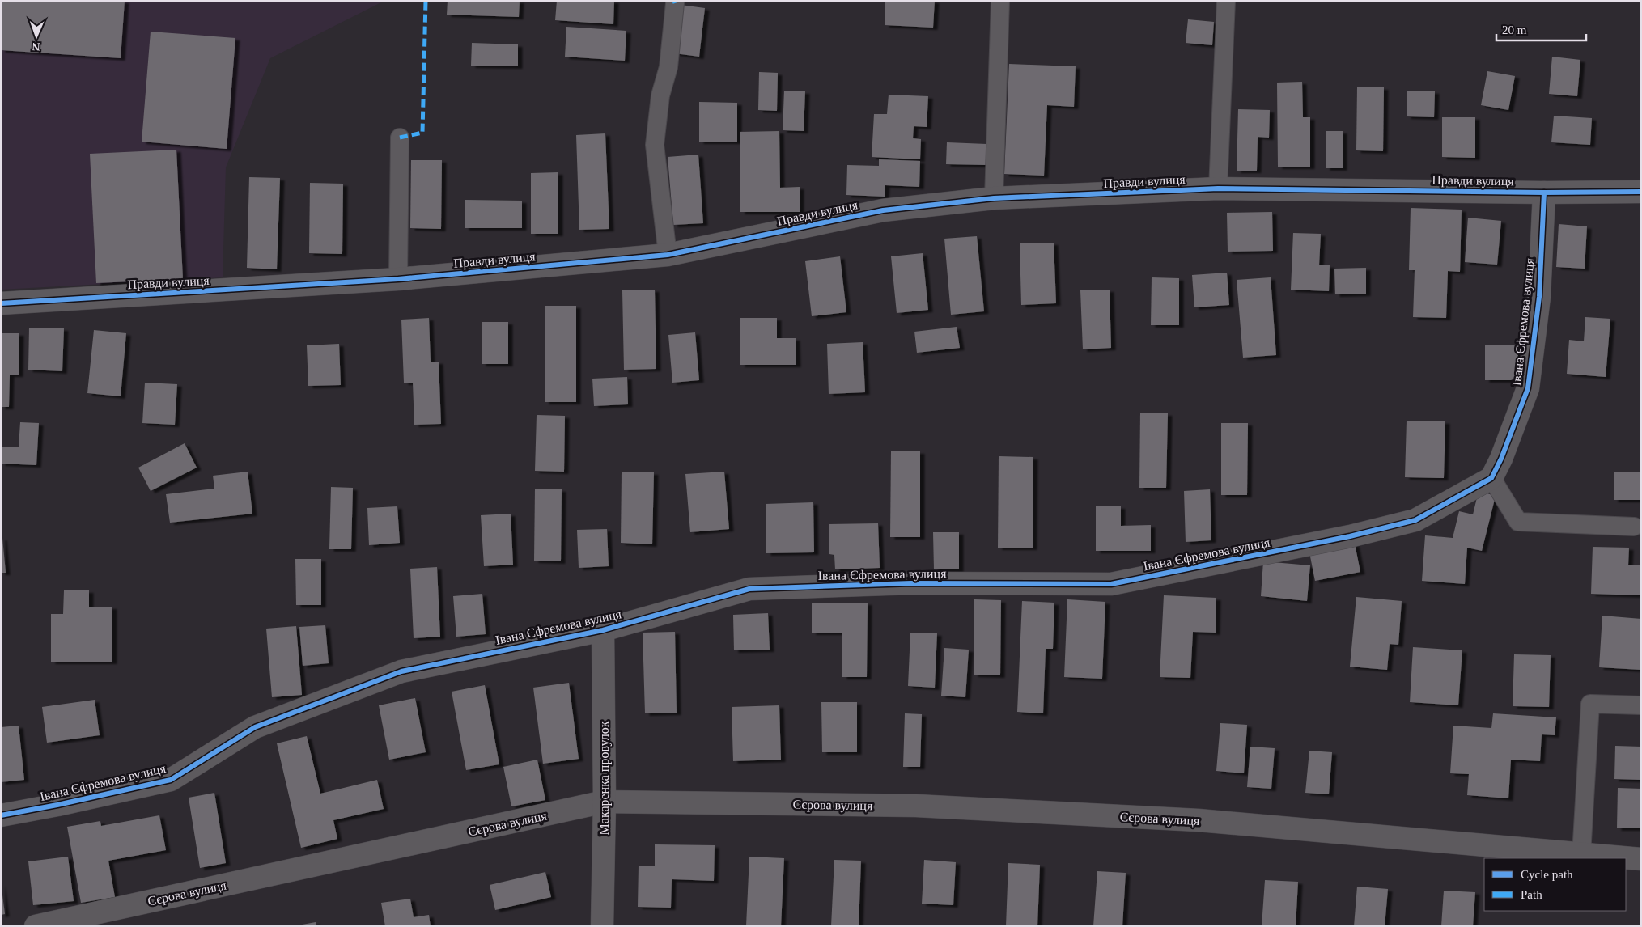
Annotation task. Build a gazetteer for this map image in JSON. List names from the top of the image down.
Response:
{
  "streets": {
    "street": [
      "Правди вулиця",
      "Івана Єфремова вулиця",
      "Макаренка провулок",
      "Сєрова вулиця"
    ]
  },
  "crossings": [
    ["Правди вулиця", "Івана Єфремова вулиця"],
    ["Івана Єфремова вулиця", "Макаренка провулок"],
    ["Макаренка провулок", "Сєрова вулиця"]
  ],
  "legend": ["Cycle path", "Path"],
  "scale_bar": "20 m",
  "north": "bottom"
}
